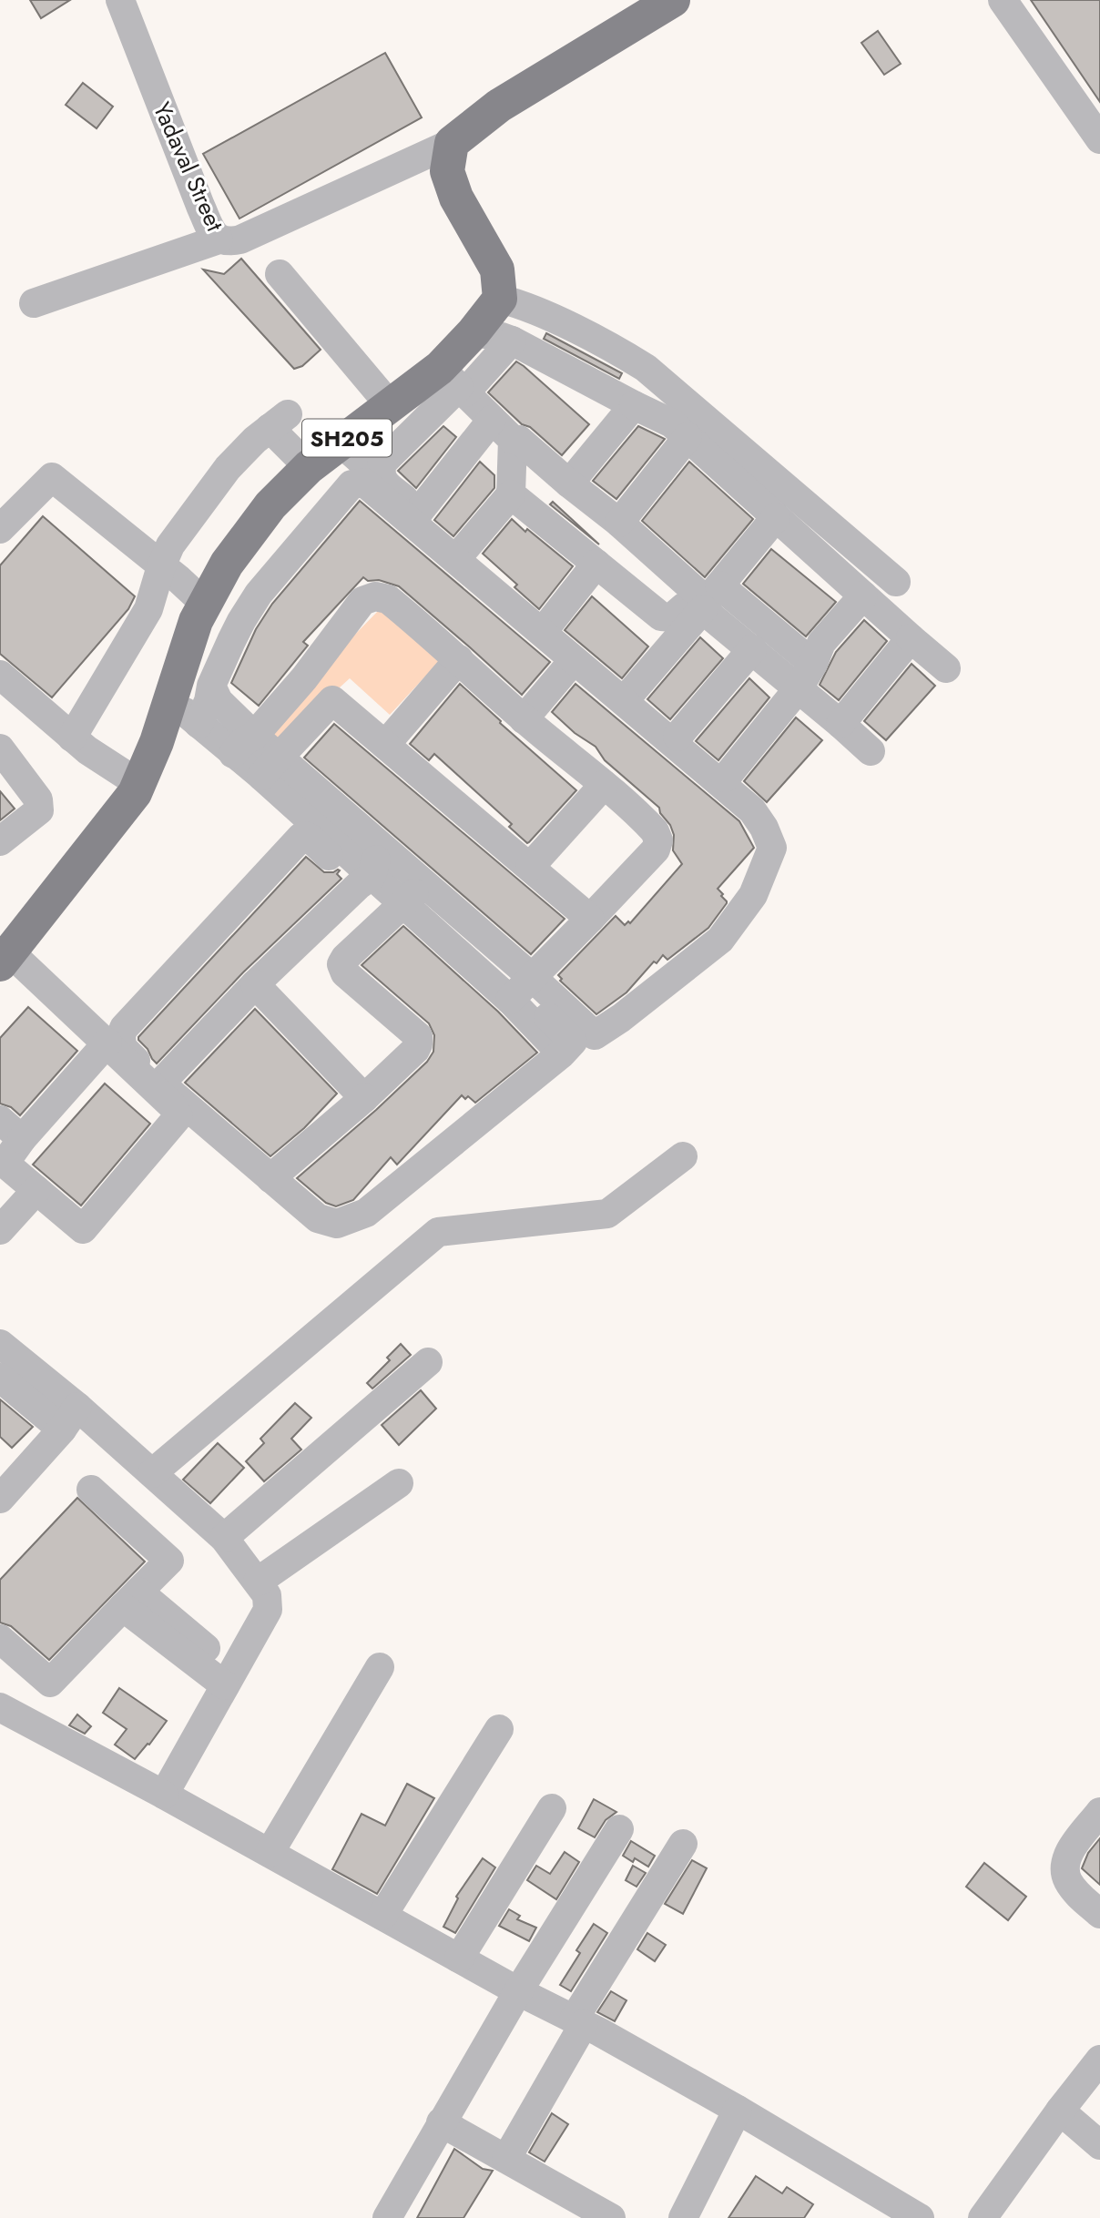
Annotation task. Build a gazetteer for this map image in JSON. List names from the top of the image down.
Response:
{
  "streets": {
    "main road": ["SH205"],
    "street": ["Yadaval Street"]
  }
}
